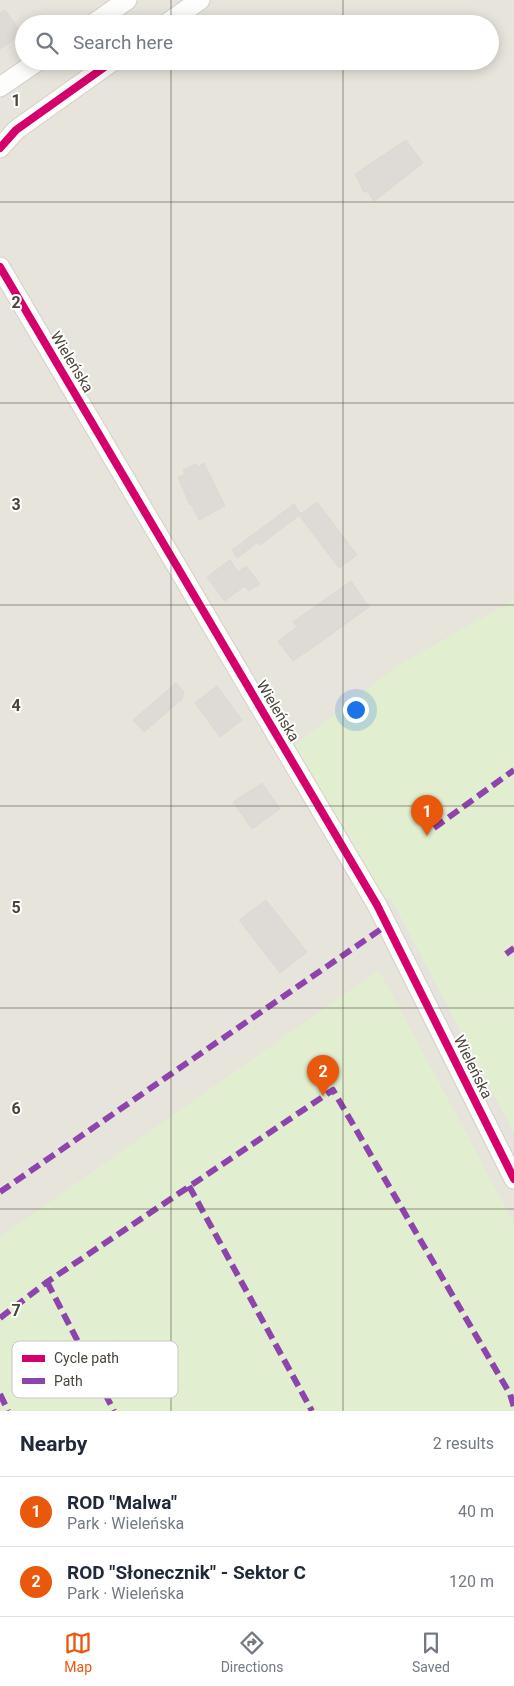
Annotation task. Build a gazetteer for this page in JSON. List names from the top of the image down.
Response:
{
  "streets": {
    "street": ["Wieleńska"]
  },
  "legend": ["Cycle path", "Path"],
  "page": {
    "search": "Search here",
    "pins": ["1", "2"],
    "heading": ["Nearby", "2 results"],
    "list": [
      {
        "mark": "1",
        "name": "ROD \"Malwa\"",
        "note": "Park · Wieleńska",
        "value": "40 m"
      },
      {
        "mark": "2",
        "name": "ROD \"Słonecznik\" - Sektor C",
        "note": "Park · Wieleńska",
        "value": "120 m"
      }
    ],
    "nav": ["Map", "Directions", "Saved"]
  },
  "grid": {
    "rows": [
      "1",
      "2",
      "3",
      "4",
      "5",
      "6",
      "7"
    ]
  }
}
